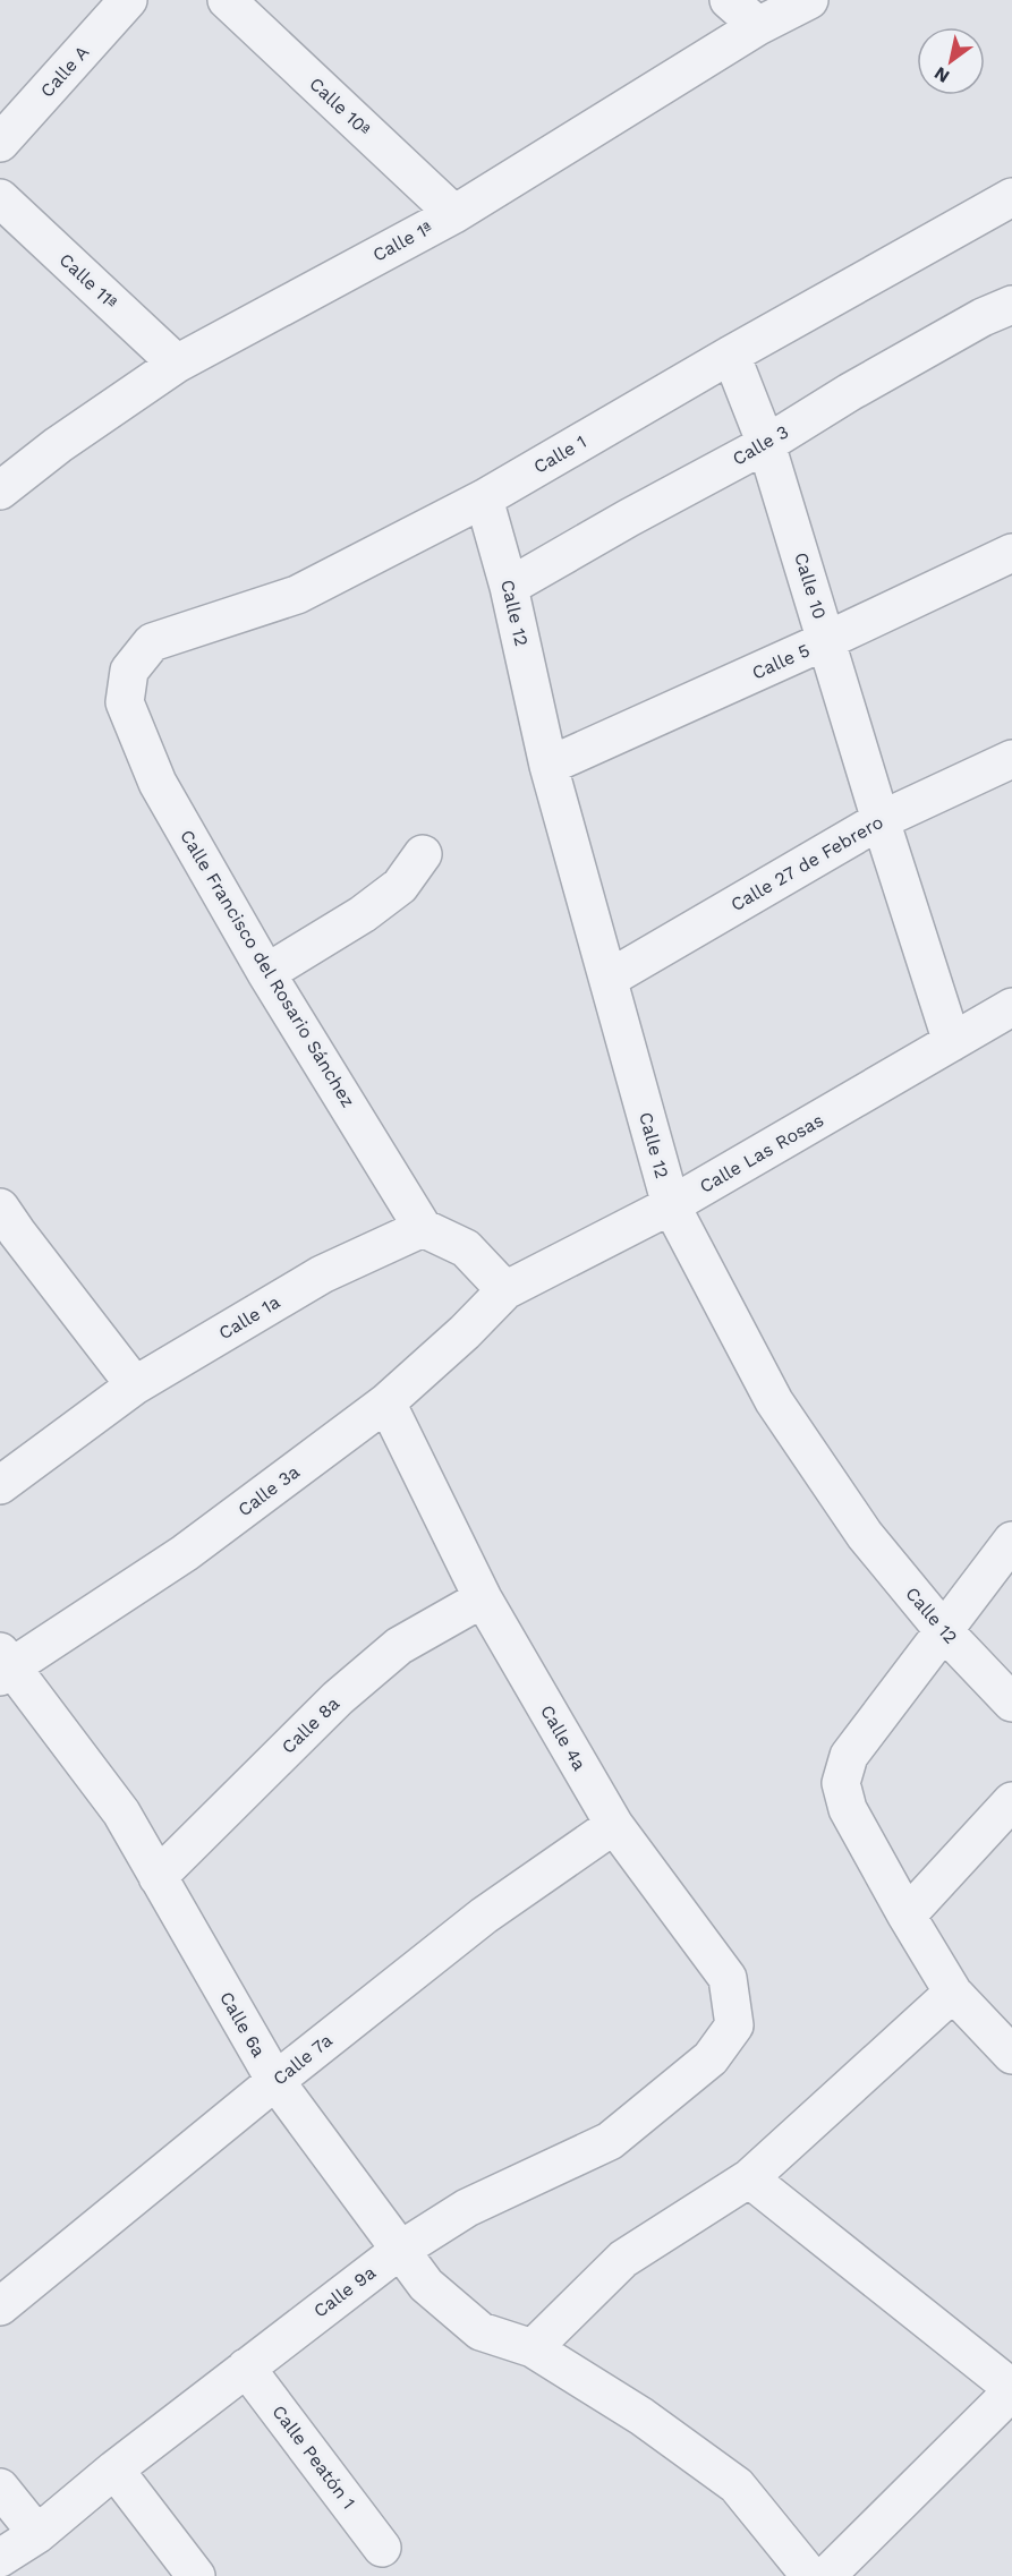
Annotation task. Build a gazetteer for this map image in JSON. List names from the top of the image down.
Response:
{
  "streets": {
    "street": [
      "Calle A",
      "Calle 10ª",
      "Calle 1ª",
      "Calle 11ª",
      "Calle 3",
      "Calle 1",
      "Calle 10",
      "Calle 12",
      "Calle 5",
      "Calle 27 de Febrero",
      "Calle Francisco del Rosario Sánchez",
      "Calle Las Rosas",
      "Calle 1a",
      "Calle 3a",
      "Calle 8a",
      "Calle 4a",
      "Calle 6a",
      "Calle 7a",
      "Calle 9a",
      "Calle Peatón 1"
    ]
  },
  "crossings": [
    ["Calle 10ª", "Calle 1ª"],
    ["Calle 1ª", "Calle 11ª"],
    ["Calle 3", "Calle 10"],
    ["Calle 3", "Calle 12"],
    ["Calle 1", "Calle 10"],
    ["Calle 1", "Calle 12"],
    ["Calle 1", "Calle Francisco del Rosario Sánchez"],
    ["Calle 10", "Calle 5"],
    ["Calle 10", "Calle 27 de Febrero"],
    ["Calle 10", "Calle Las Rosas"],
    ["Calle 12", "Calle 5"],
    ["Calle 12", "Calle 27 de Febrero"],
    ["Calle 12", "Calle Las Rosas"],
    ["Calle Francisco del Rosario Sánchez", "Calle 1a"],
    ["Calle Las Rosas", "Calle 3a"],
    ["Calle 3a", "Calle 4a"],
    ["Calle 3a", "Calle 6a"],
    ["Calle 8a", "Calle 4a"],
    ["Calle 8a", "Calle 6a"],
    ["Calle 4a", "Calle 7a"],
    ["Calle 4a", "Calle 9a"],
    ["Calle 6a", "Calle 7a"],
    ["Calle 6a", "Calle 9a"],
    ["Calle 9a", "Calle Peatón 1"]
  ],
  "north": "bottom left"
}
